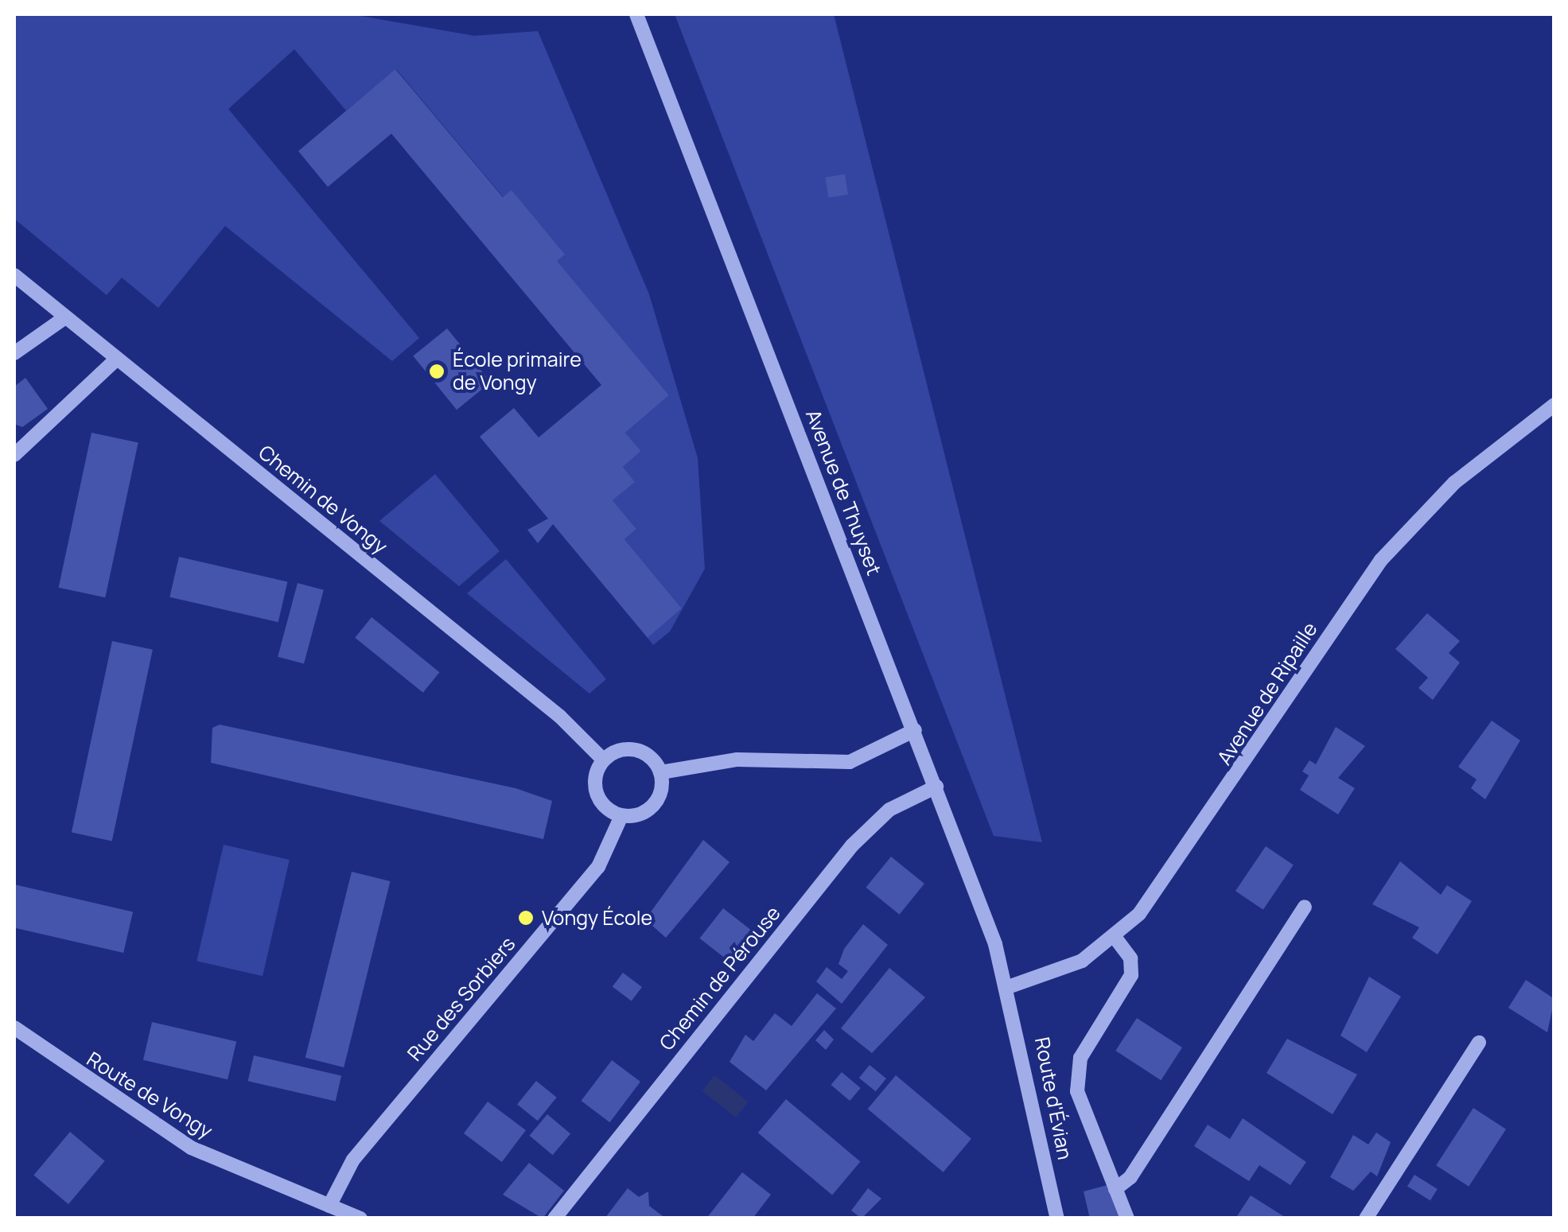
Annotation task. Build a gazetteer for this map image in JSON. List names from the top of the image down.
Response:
{
  "streets": {
    "street": [
      "Avenue de Thuyset",
      "Chemin de Vongy",
      "Avenue de Ripaille",
      "Chemin de Pérouse",
      "Rue des Sorbiers",
      "Route de Vongy",
      "Route d'Évian"
    ]
  },
  "crossings": [
    ["Avenue de Thuyset", "Avenue de Ripaille"],
    ["Avenue de Thuyset", "Chemin de Pérouse"],
    ["Avenue de Thuyset", "Route d'Évian"],
    ["Chemin de Vongy", "Rue des Sorbiers"],
    ["Avenue de Ripaille", "Route d'Évian"],
    ["Rue des Sorbiers", "Route de Vongy"]
  ],
  "places": ["École primaire de Vongy", "Vongy École"]
}
